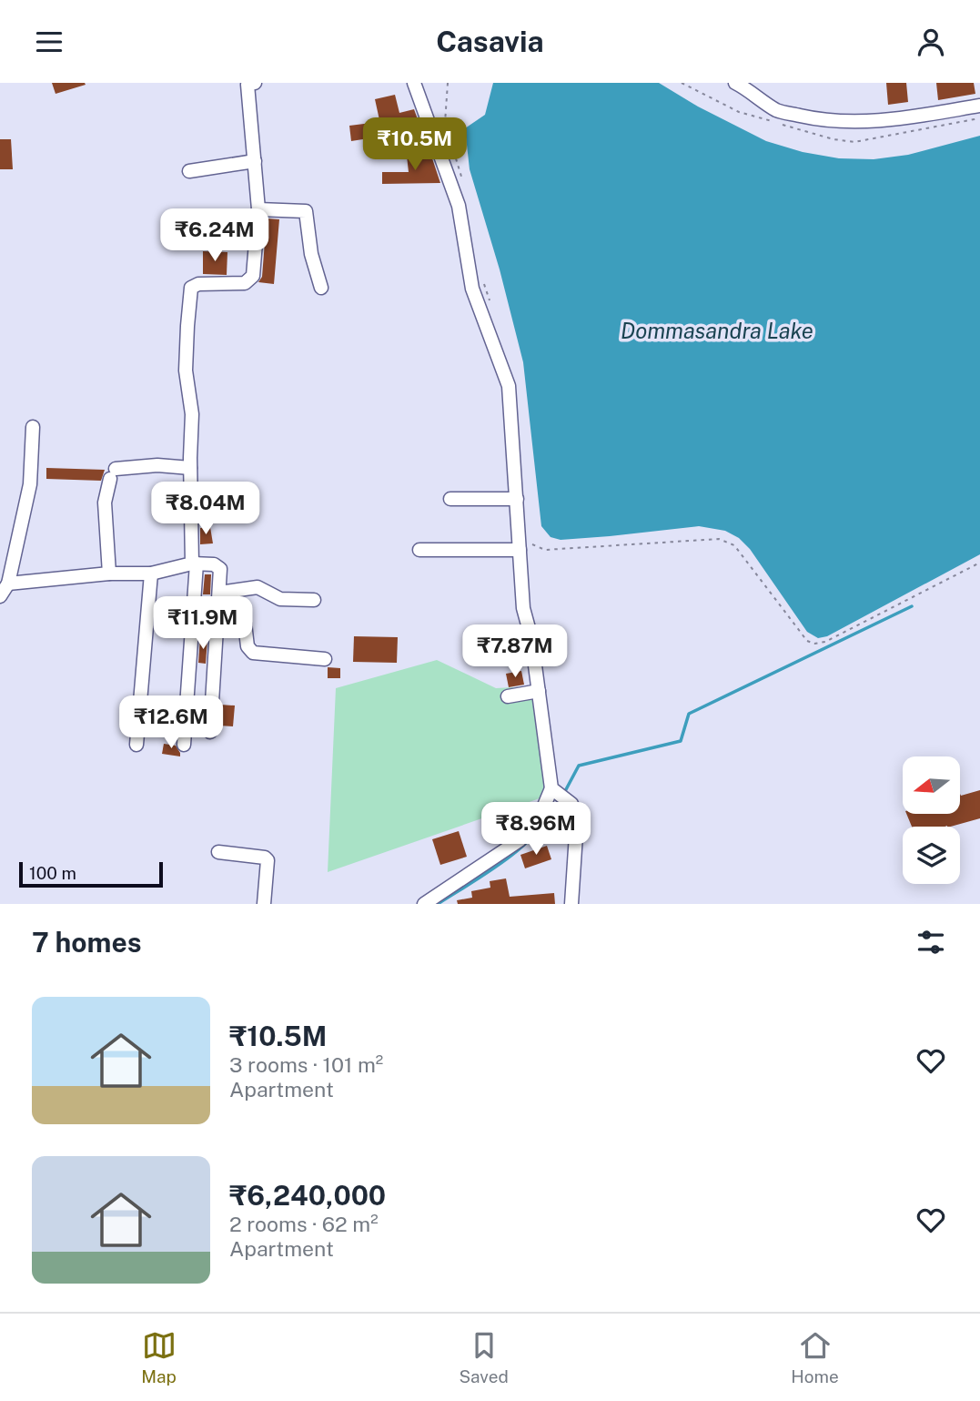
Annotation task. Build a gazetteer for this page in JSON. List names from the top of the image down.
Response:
{
  "water": ["Dommasandra Lake"],
  "scale_bar": "100 m",
  "north": "left",
  "page": {
    "header": "Casavia",
    "price": [
      "₹10.5M",
      "₹6.24M",
      "₹8.04M",
      "₹11.9M",
      "₹7.87M",
      "₹12.6M",
      "₹8.96M"
    ],
    "scale": "100 m",
    "heading": "7 homes",
    "list": [
      {
        "name": "₹10.5M",
        "note": "3 rooms · 101 m² · Apartment"
      },
      {
        "name": "₹6,240,000",
        "note": "2 rooms · 62 m² · Apartment"
      }
    ],
    "tabs": ["Map", "Saved", "Home"]
  }
}
